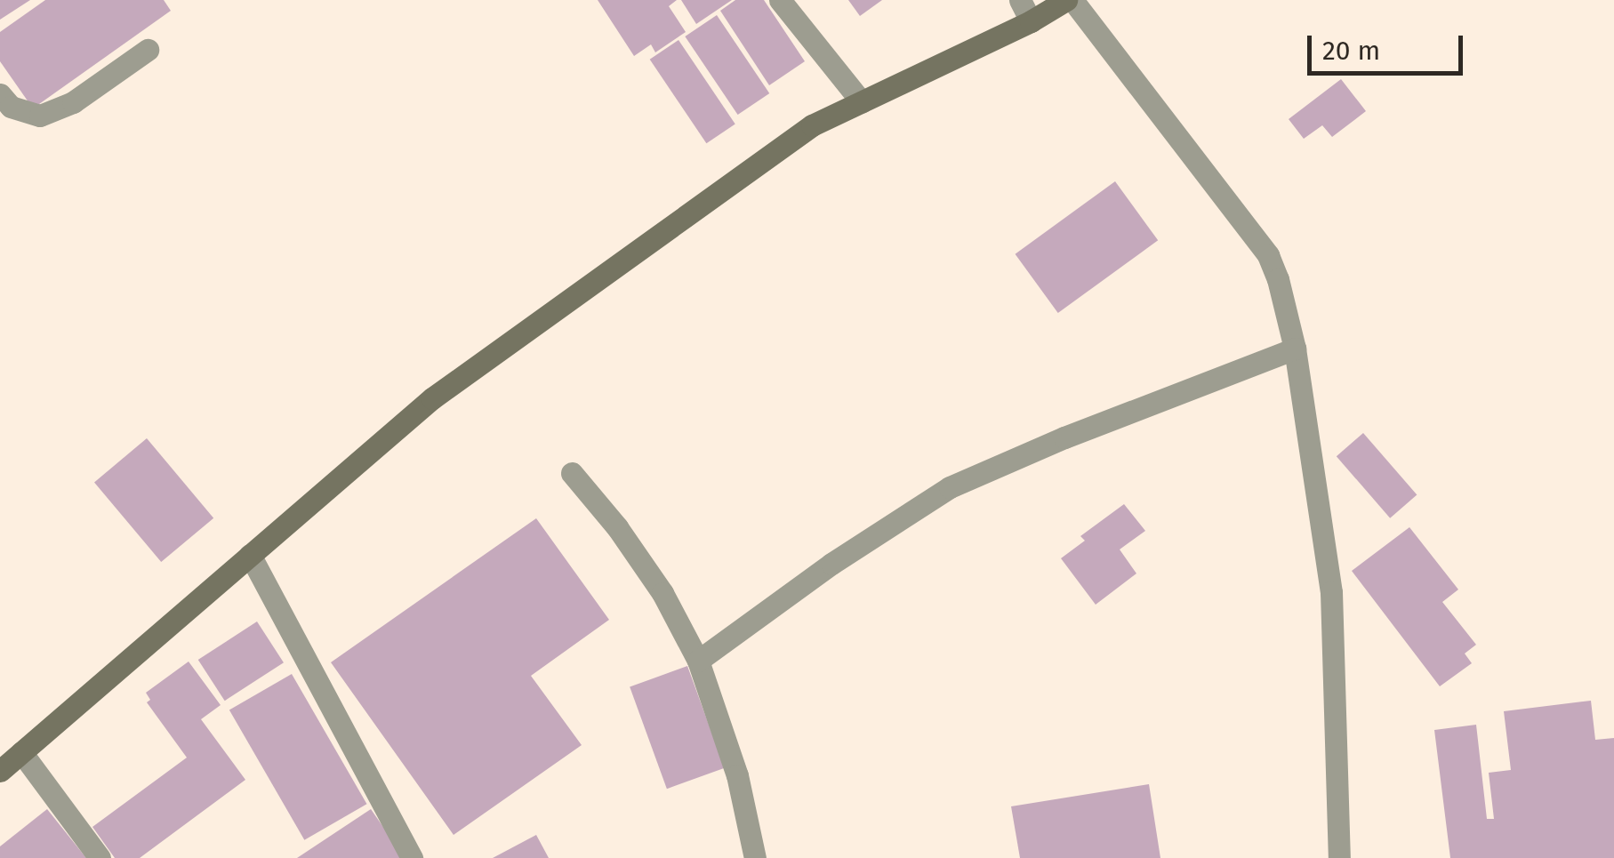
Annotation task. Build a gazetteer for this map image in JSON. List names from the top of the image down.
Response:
{
  "scale_bar": "20 m"
}
